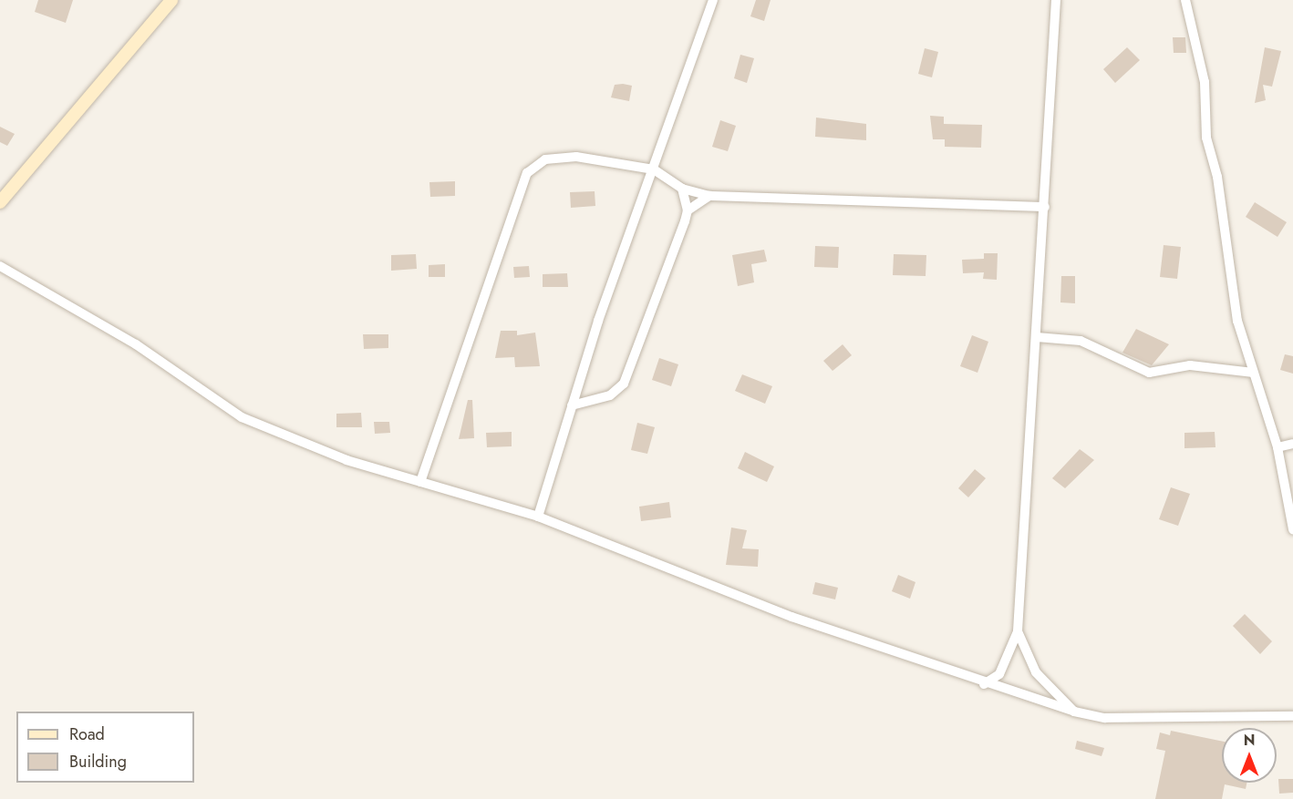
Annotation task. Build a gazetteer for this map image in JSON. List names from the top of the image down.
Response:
{
  "legend": ["Road", "Building"],
  "north": "top"
}
